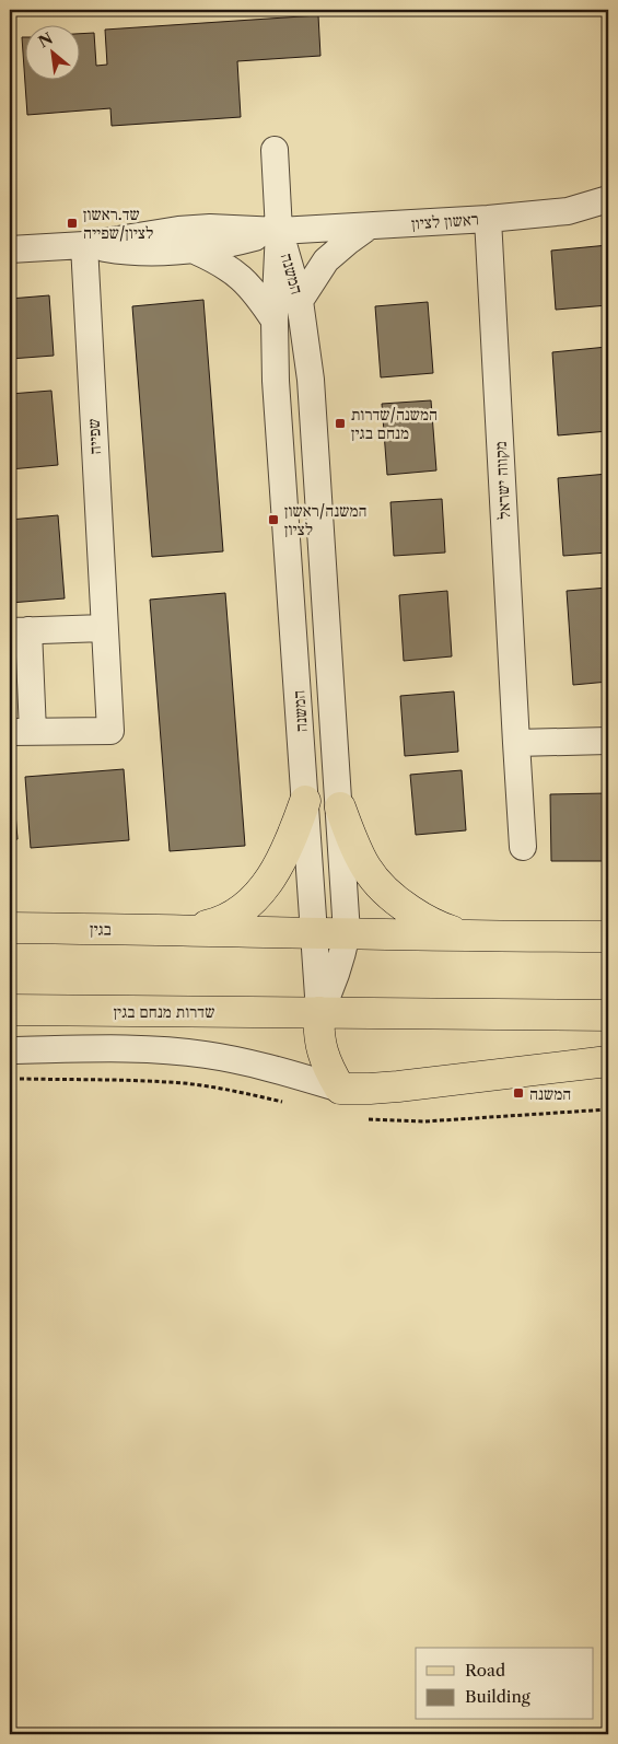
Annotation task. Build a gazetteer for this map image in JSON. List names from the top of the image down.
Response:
{
  "streets": {
    "main road": ["בגין", "שדרות מנחם בגין"],
    "street": [
      "ראשון לציון",
      "המשנה",
      "שפייה",
      "מקווה ישראל"
    ]
  },
  "crossings": [
    ["ראשון לציון", "המשנה"],
    ["ראשון לציון", "שפייה"],
    ["ראשון לציון", "מקווה ישראל"],
    ["המשנה", "שדרות מנחם בגין"]
  ],
  "places": {
    "transit": [
      "שד.ראשון לציון/שפייה",
      "המשנה/שדרות מנחם בגין",
      "המשנה/ראשון לציון",
      "המשנה"
    ]
  },
  "legend": ["Road", "Building"],
  "north": "top left"
}
